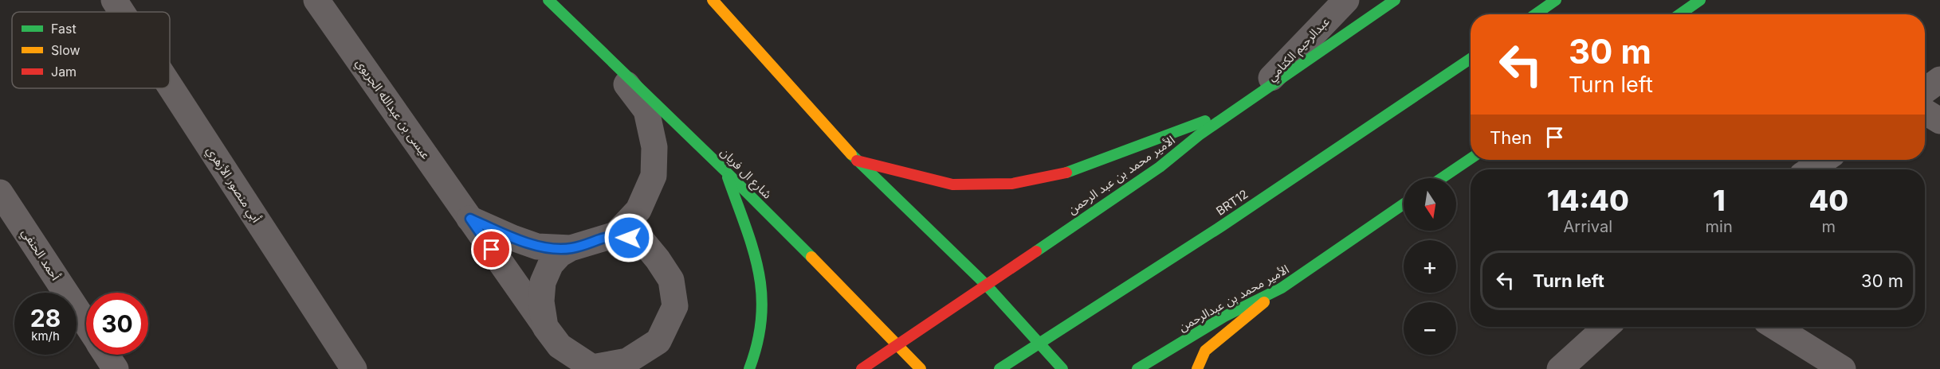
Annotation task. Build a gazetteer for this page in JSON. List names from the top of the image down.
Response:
{
  "streets": {
    "main road": [
      "شارع ال فريان",
      "الأمير محمد بن عبد الرحمن",
      "BRT12",
      "الأمير محمد بن عبدالرحمن"
    ],
    "street": [
      "عبدالرحيم الكتامي",
      "عيسى بن عبدالله الجريوي",
      "أبي منصور الأزهري",
      "أحمد الحنفي"
    ]
  },
  "crossings": [
    ["عبدالرحيم الكتامي", "الأمير محمد بن عبد الرحمن"],
    ["شارع ال فريان", "الأمير محمد بن عبد الرحمن"]
  ],
  "legend": ["Fast", "Slow", "Jam"],
  "north": "bottom",
  "page": {
    "turn": ["30 m", "Turn left"],
    "then": "Then",
    "eta": [
      "14:40",
      "Arrival",
      "1",
      "min",
      "40",
      "m"
    ],
    "map_buttons": ["+", "−"],
    "list": [
      {
        "name": "Turn left",
        "value": "30 m"
      }
    ],
    "speed": "28 km/h",
    "limit": "30"
  }
}
